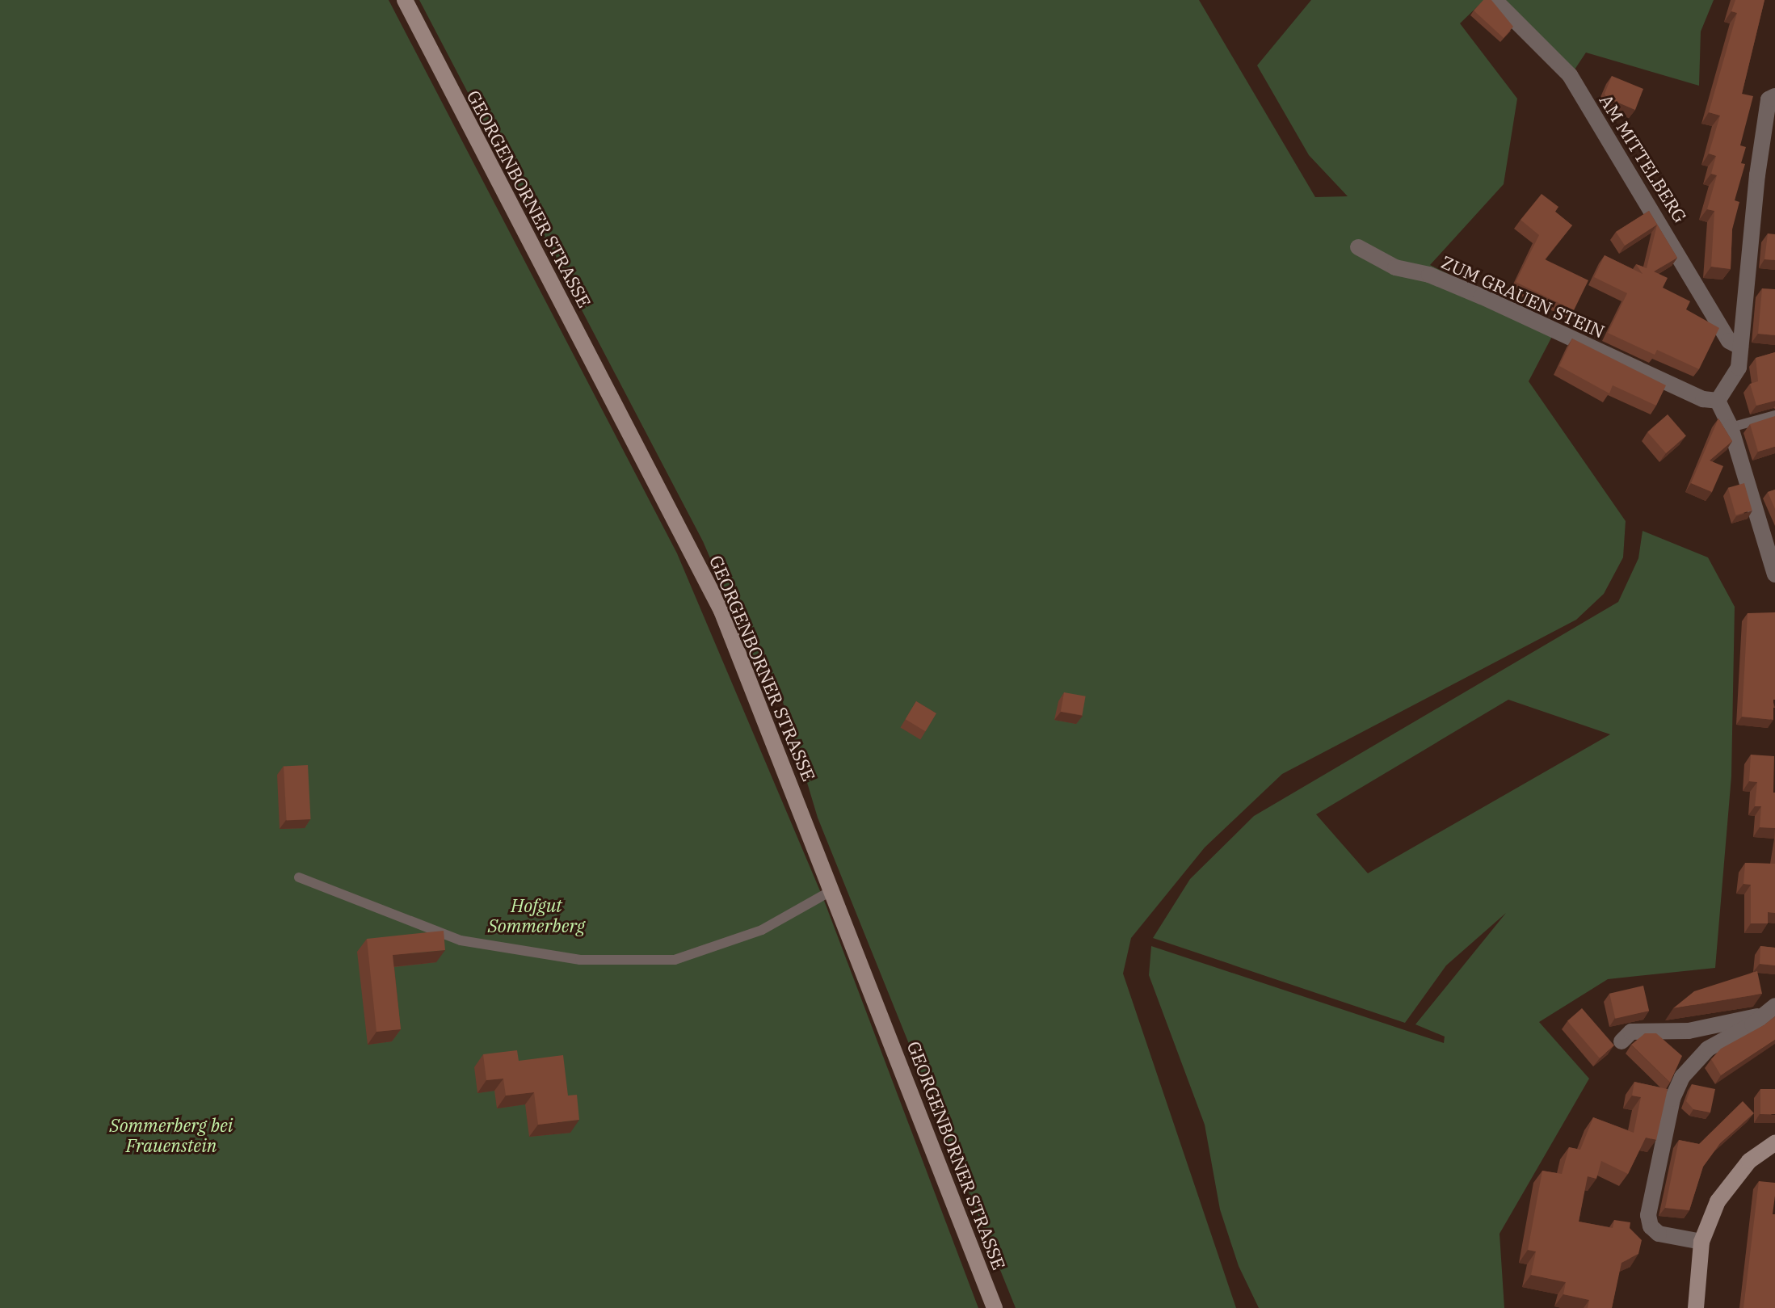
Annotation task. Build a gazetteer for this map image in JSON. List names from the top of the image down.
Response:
{
  "streets": {
    "main road": ["GEORGENBORNER STRASSE"],
    "street": ["AM MITTELBERG", "ZUM GRAUEN STEIN"]
  },
  "parks": ["Hofgut Sommerberg", "Sommerberg bei Frauenstein"]
}
